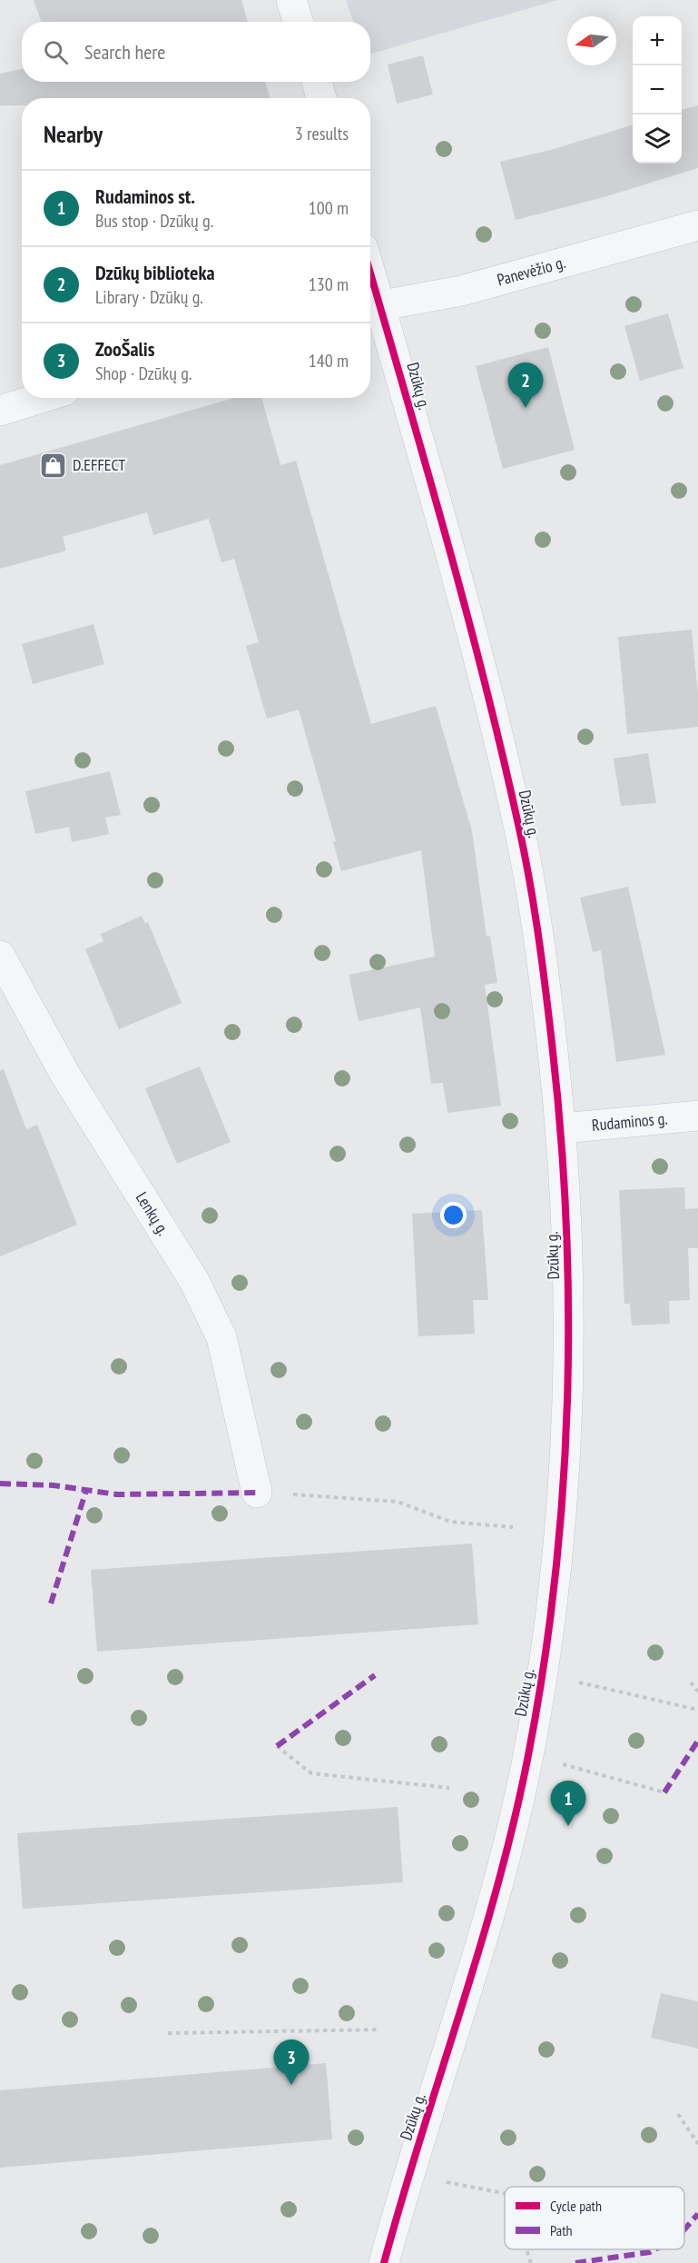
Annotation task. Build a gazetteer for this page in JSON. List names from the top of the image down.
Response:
{
  "streets": {
    "street": [
      "Panevėžio g.",
      "Dzūkų g.",
      "Rudaminos g.",
      "Lenkų g."
    ]
  },
  "crossings": [
    ["Panevėžio g.", "Dzūkų g."],
    ["Dzūkų g.", "Rudaminos g."]
  ],
  "places": {
    "shop": ["D.EFFECT"]
  },
  "legend": ["Cycle path", "Path"],
  "north": "left",
  "page": {
    "map_buttons": ["+", "−"],
    "search": "Search here",
    "heading": ["Nearby", "3 results"],
    "list": [
      {
        "mark": "1",
        "name": "Rudaminos st.",
        "note": "Bus stop · Dzūkų g.",
        "value": "100 m"
      },
      {
        "mark": "2",
        "name": "Dzūkų biblioteka",
        "note": "Library · Dzūkų g.",
        "value": "130 m"
      },
      {
        "mark": "3",
        "name": "ZooŠalis",
        "note": "Shop · Dzūkų g.",
        "value": "140 m"
      }
    ],
    "pins": ["2", "1", "3"]
  }
}
